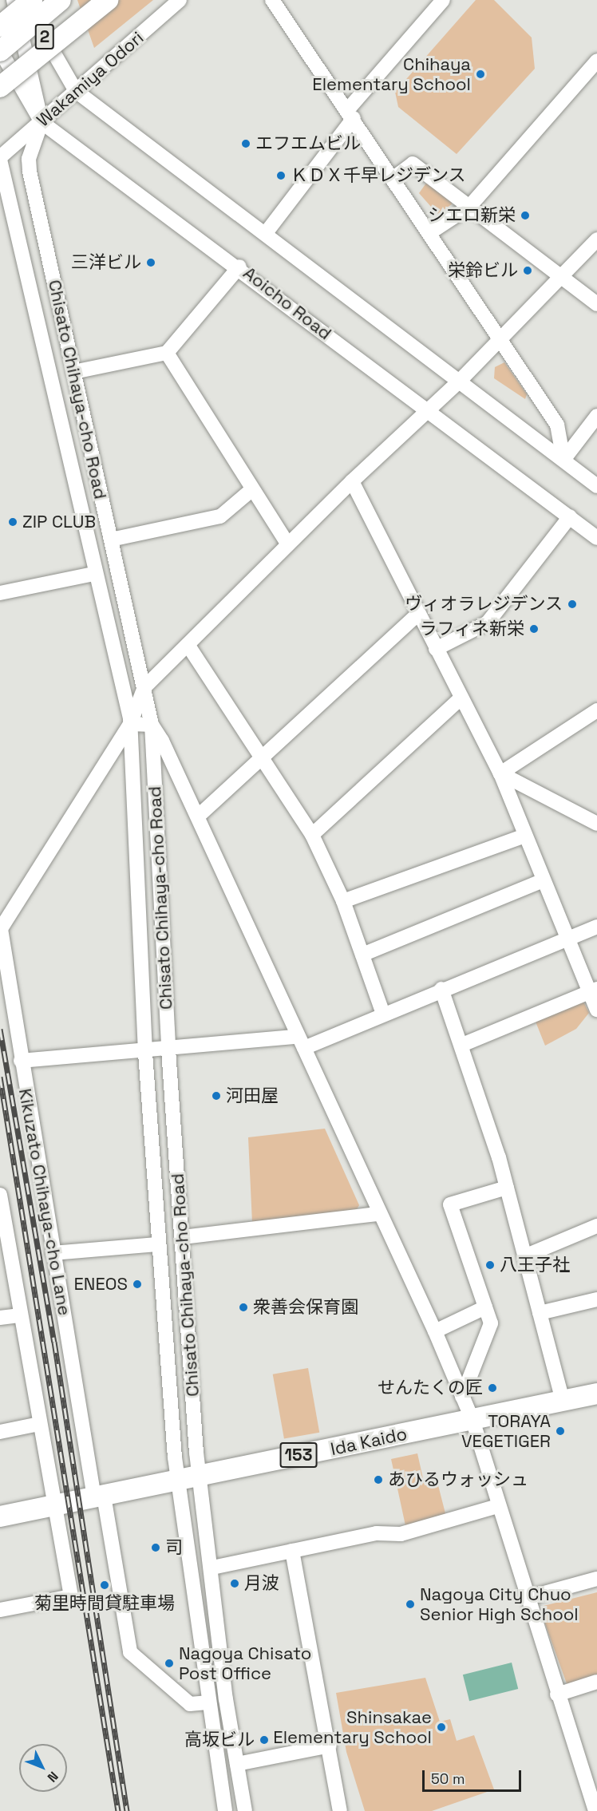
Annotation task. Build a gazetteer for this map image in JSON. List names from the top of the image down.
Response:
{
  "streets": {
    "highway": ["2", "Ida Kaido", "153"],
    "street": [
      "Wakamiya Odori",
      "Aoicho Road",
      "Chisato Chihaya-cho Road",
      "Kikuzato Chihaya-cho Lane"
    ]
  },
  "crossings": [
    ["2", "Aoicho Road"],
    ["Wakamiya Odori", "Aoicho Road"],
    ["Wakamiya Odori", "Chisato Chihaya-cho Road"],
    ["Aoicho Road", "Chisato Chihaya-cho Road"],
    ["Chisato Chihaya-cho Road", "Kikuzato Chihaya-cho Lane"],
    ["Chisato Chihaya-cho Road", "Ida Kaido"],
    ["Kikuzato Chihaya-cho Lane", "Ida Kaido"]
  ],
  "places": [
    "Chihaya Elementary School",
    "エフエムビル",
    "ＫＤＸ千早レジデンス",
    "シエロ新栄",
    "三洋ビル",
    "栄鈴ビル",
    "ZIP CLUB",
    "ヴィオラレジデンス",
    "ラフィネ新栄",
    "河田屋",
    "八王子社",
    "ENEOS",
    "衆善会保育園",
    "せんたくの匠",
    "TORAYA VEGETIGER",
    "あひるウォッシュ",
    "司",
    "月波",
    "菊里時間貸駐車場",
    "Nagoya City Chuo Senior High School",
    "Nagoya Chisato Post Office",
    "Shinsakae Elementary School",
    "高坂ビル"
  ],
  "scale_bar": "50 m",
  "north": "bottom right"
}
